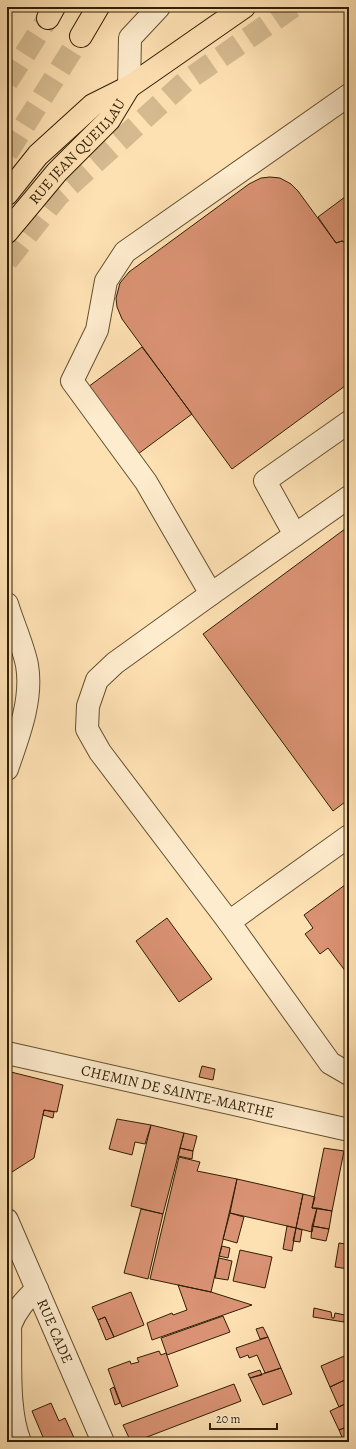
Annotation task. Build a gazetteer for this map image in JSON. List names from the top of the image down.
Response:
{
  "streets": {
    "main road": ["RUE JEAN QUEILLAU"],
    "street": ["CHEMIN DE SAINTE-MARTHE", "RUE CADE"]
  },
  "scale_bar": "20 m"
}
